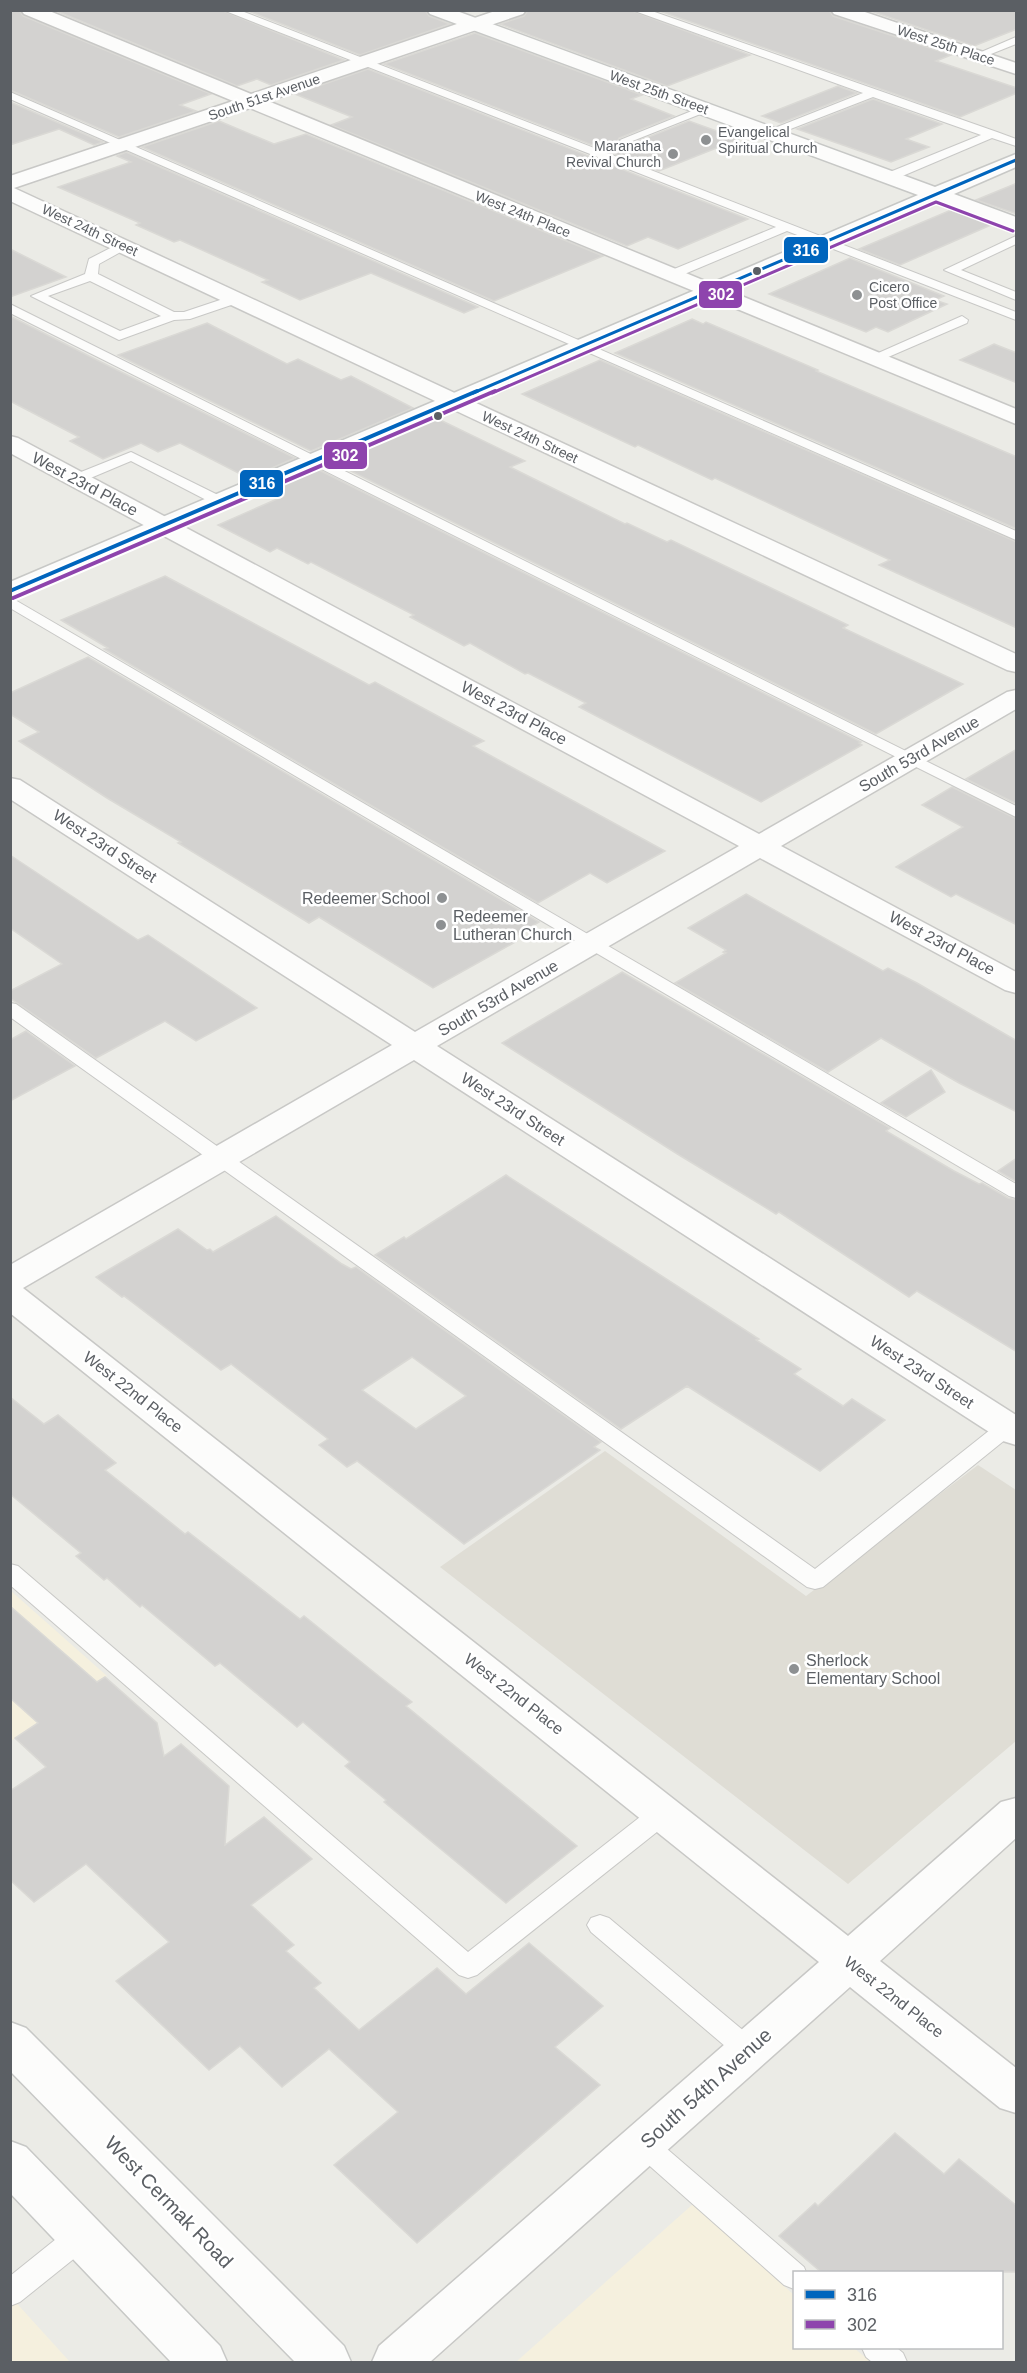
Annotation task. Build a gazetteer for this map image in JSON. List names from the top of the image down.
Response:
{
  "streets": {
    "street": [
      "West 25th Place",
      "West 25th Street",
      "South 51st Avenue",
      "West 24th Place",
      "West 24th Street",
      "West 23rd Place",
      "South 53rd Avenue",
      "West 23rd Street",
      "West 22nd Place",
      "South 54th Avenue",
      "West Cermak Road"
    ]
  },
  "crossings": [
    ["West 25th Street", "South 51st Avenue"],
    ["South 51st Avenue", "West 24th Place"],
    ["West 23rd Place", "South 53rd Avenue"],
    ["South 53rd Avenue", "West 23rd Street"],
    ["West 22nd Place", "South 54th Avenue"]
  ],
  "places": [
    "Evangelical Spiritual Church",
    "Maranatha Revival Church",
    "Cicero Post Office",
    "Redeemer School",
    "Redeemer Lutheran Church",
    "Sherlock Elementary School"
  ],
  "lines": ["transit line 316", "transit line 302"],
  "legend": ["316", "302"]
}
